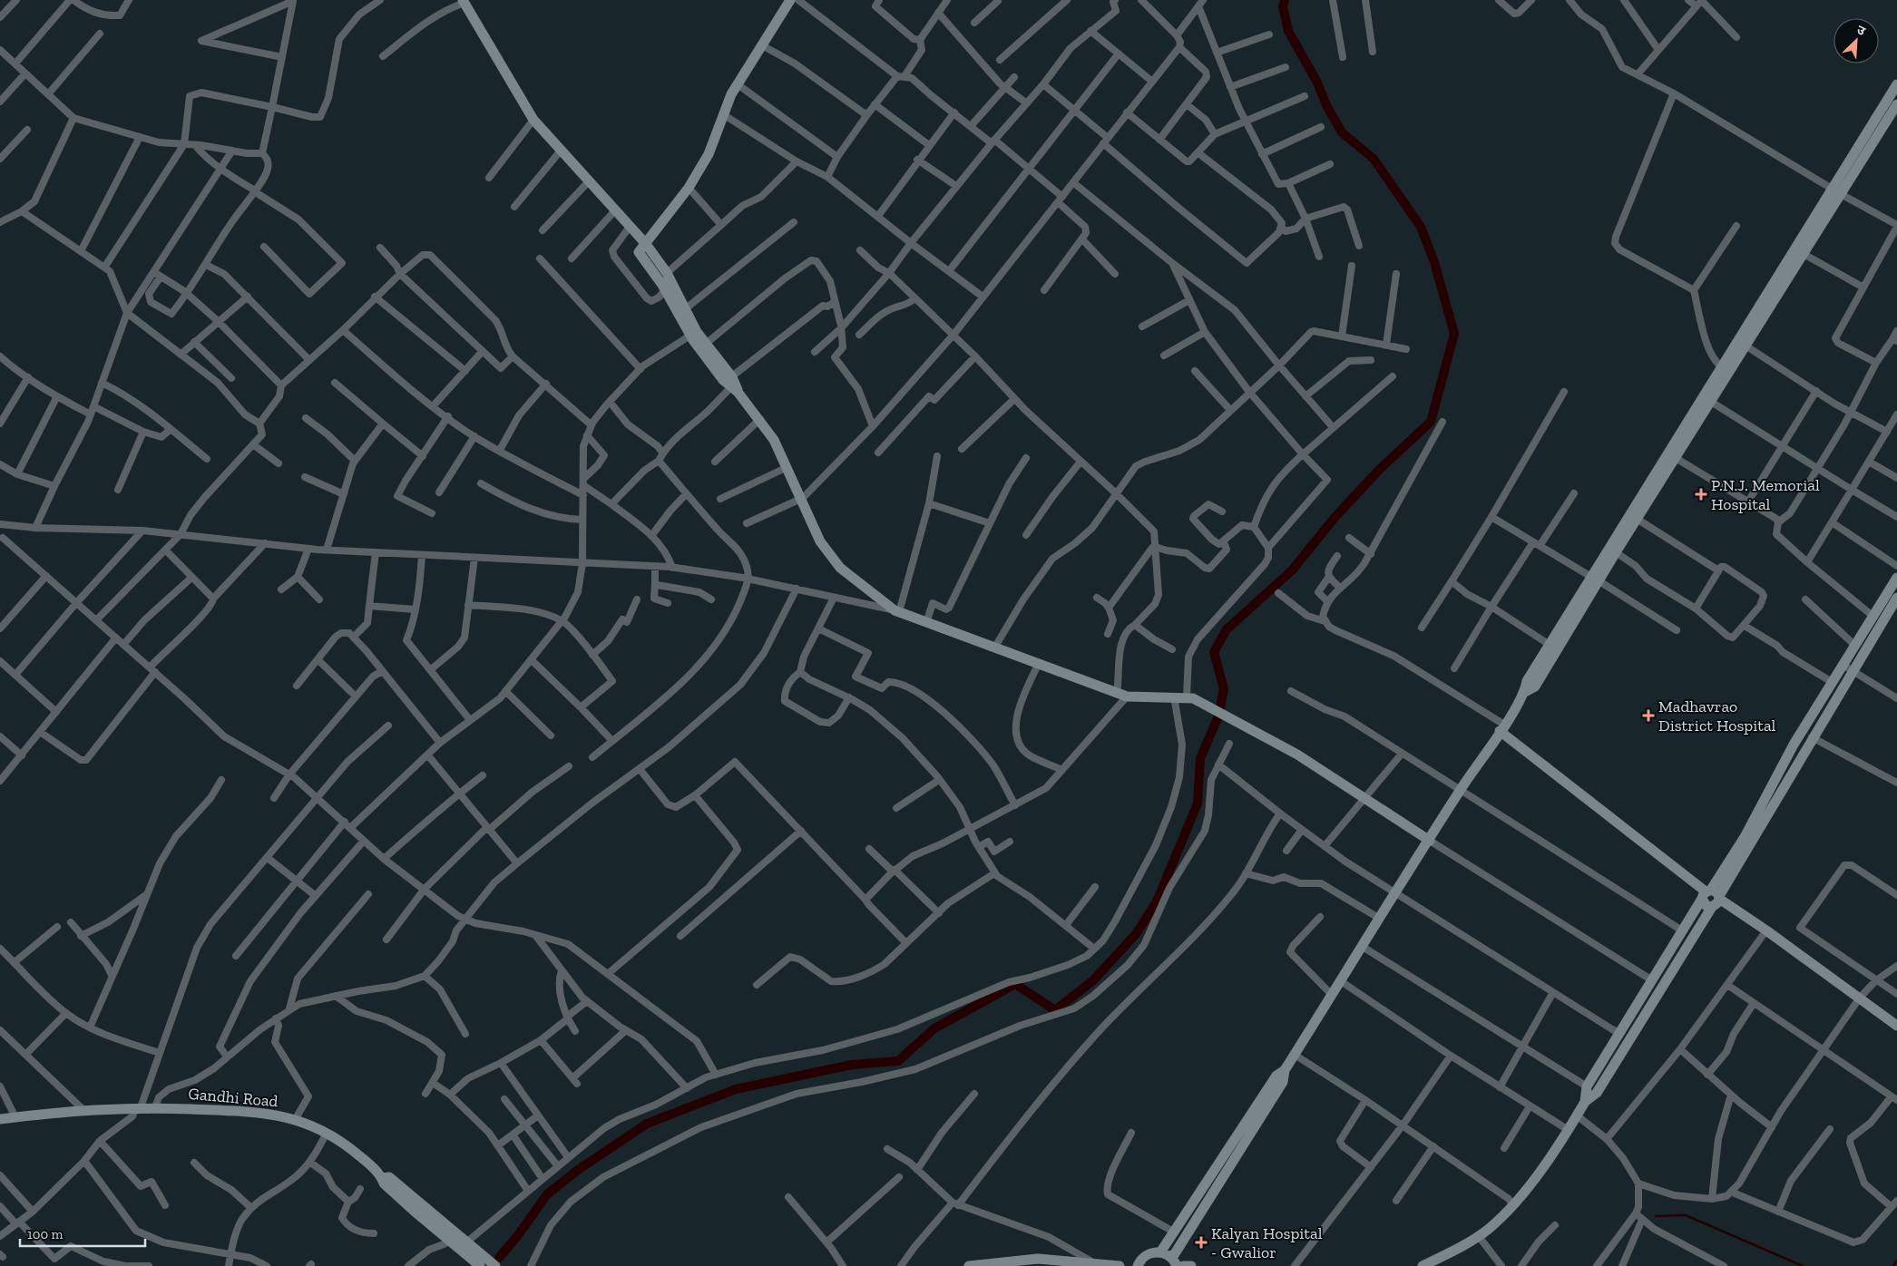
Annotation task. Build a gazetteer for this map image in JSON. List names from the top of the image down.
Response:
{
  "streets": {
    "street": ["Gandhi Road"]
  },
  "places": {
    "health": ["P.N.J. Memorial Hospital", "Madhavrao District Hospital", "Kalyan Hospital - Gwalior"]
  },
  "scale_bar": "100 m",
  "north": "top right"
}
